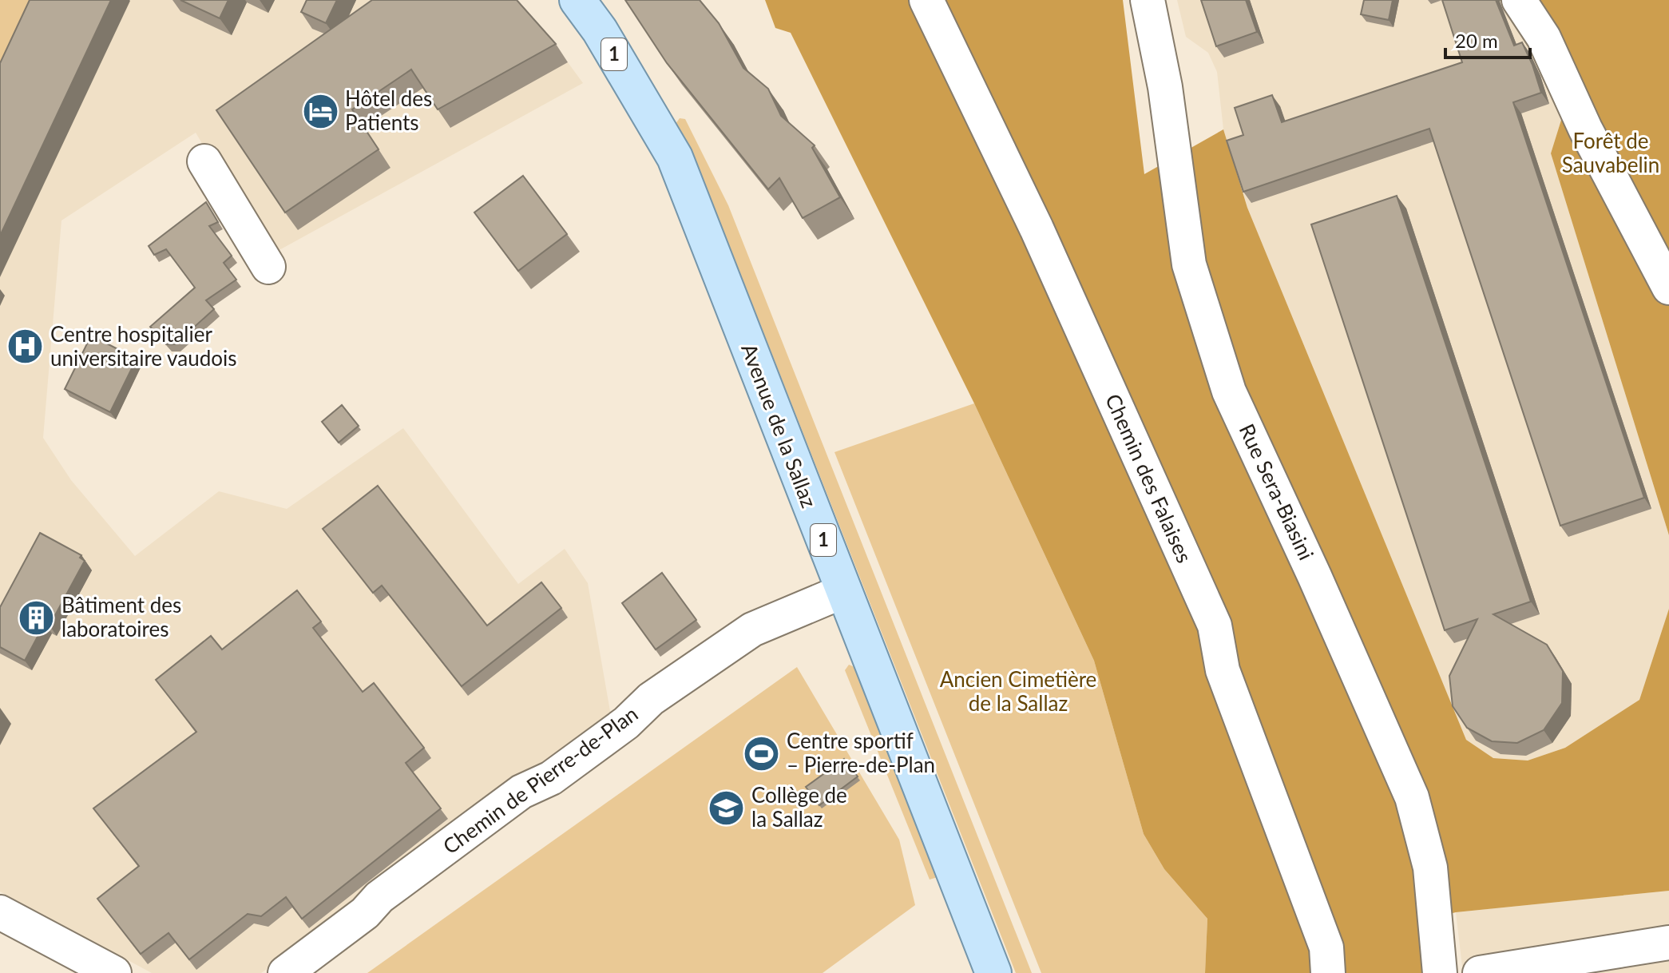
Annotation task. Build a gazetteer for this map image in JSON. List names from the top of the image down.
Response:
{
  "streets": {
    "main road": ["1", "Avenue de la Sallaz"],
    "street": ["Chemin des Falaises", "Rue Sera-Biasini", "Chemin de Pierre-de-Plan"]
  },
  "crossings": [
    ["Avenue de la Sallaz", "Chemin de Pierre-de-Plan"]
  ],
  "parks": ["Forêt de Sauvabelin", "Ancien Cimetière de la Sallaz"],
  "places": {
    "hotel": ["Hôtel des Patients"],
    "hospital": ["Centre hospitalier universitaire vaudois"],
    "building": ["Bâtiment des laboratoires"],
    "sports": ["Centre sportif – Pierre-de-Plan"],
    "school or university": ["Collège de la Sallaz"]
  },
  "scale_bar": "20 m"
}
